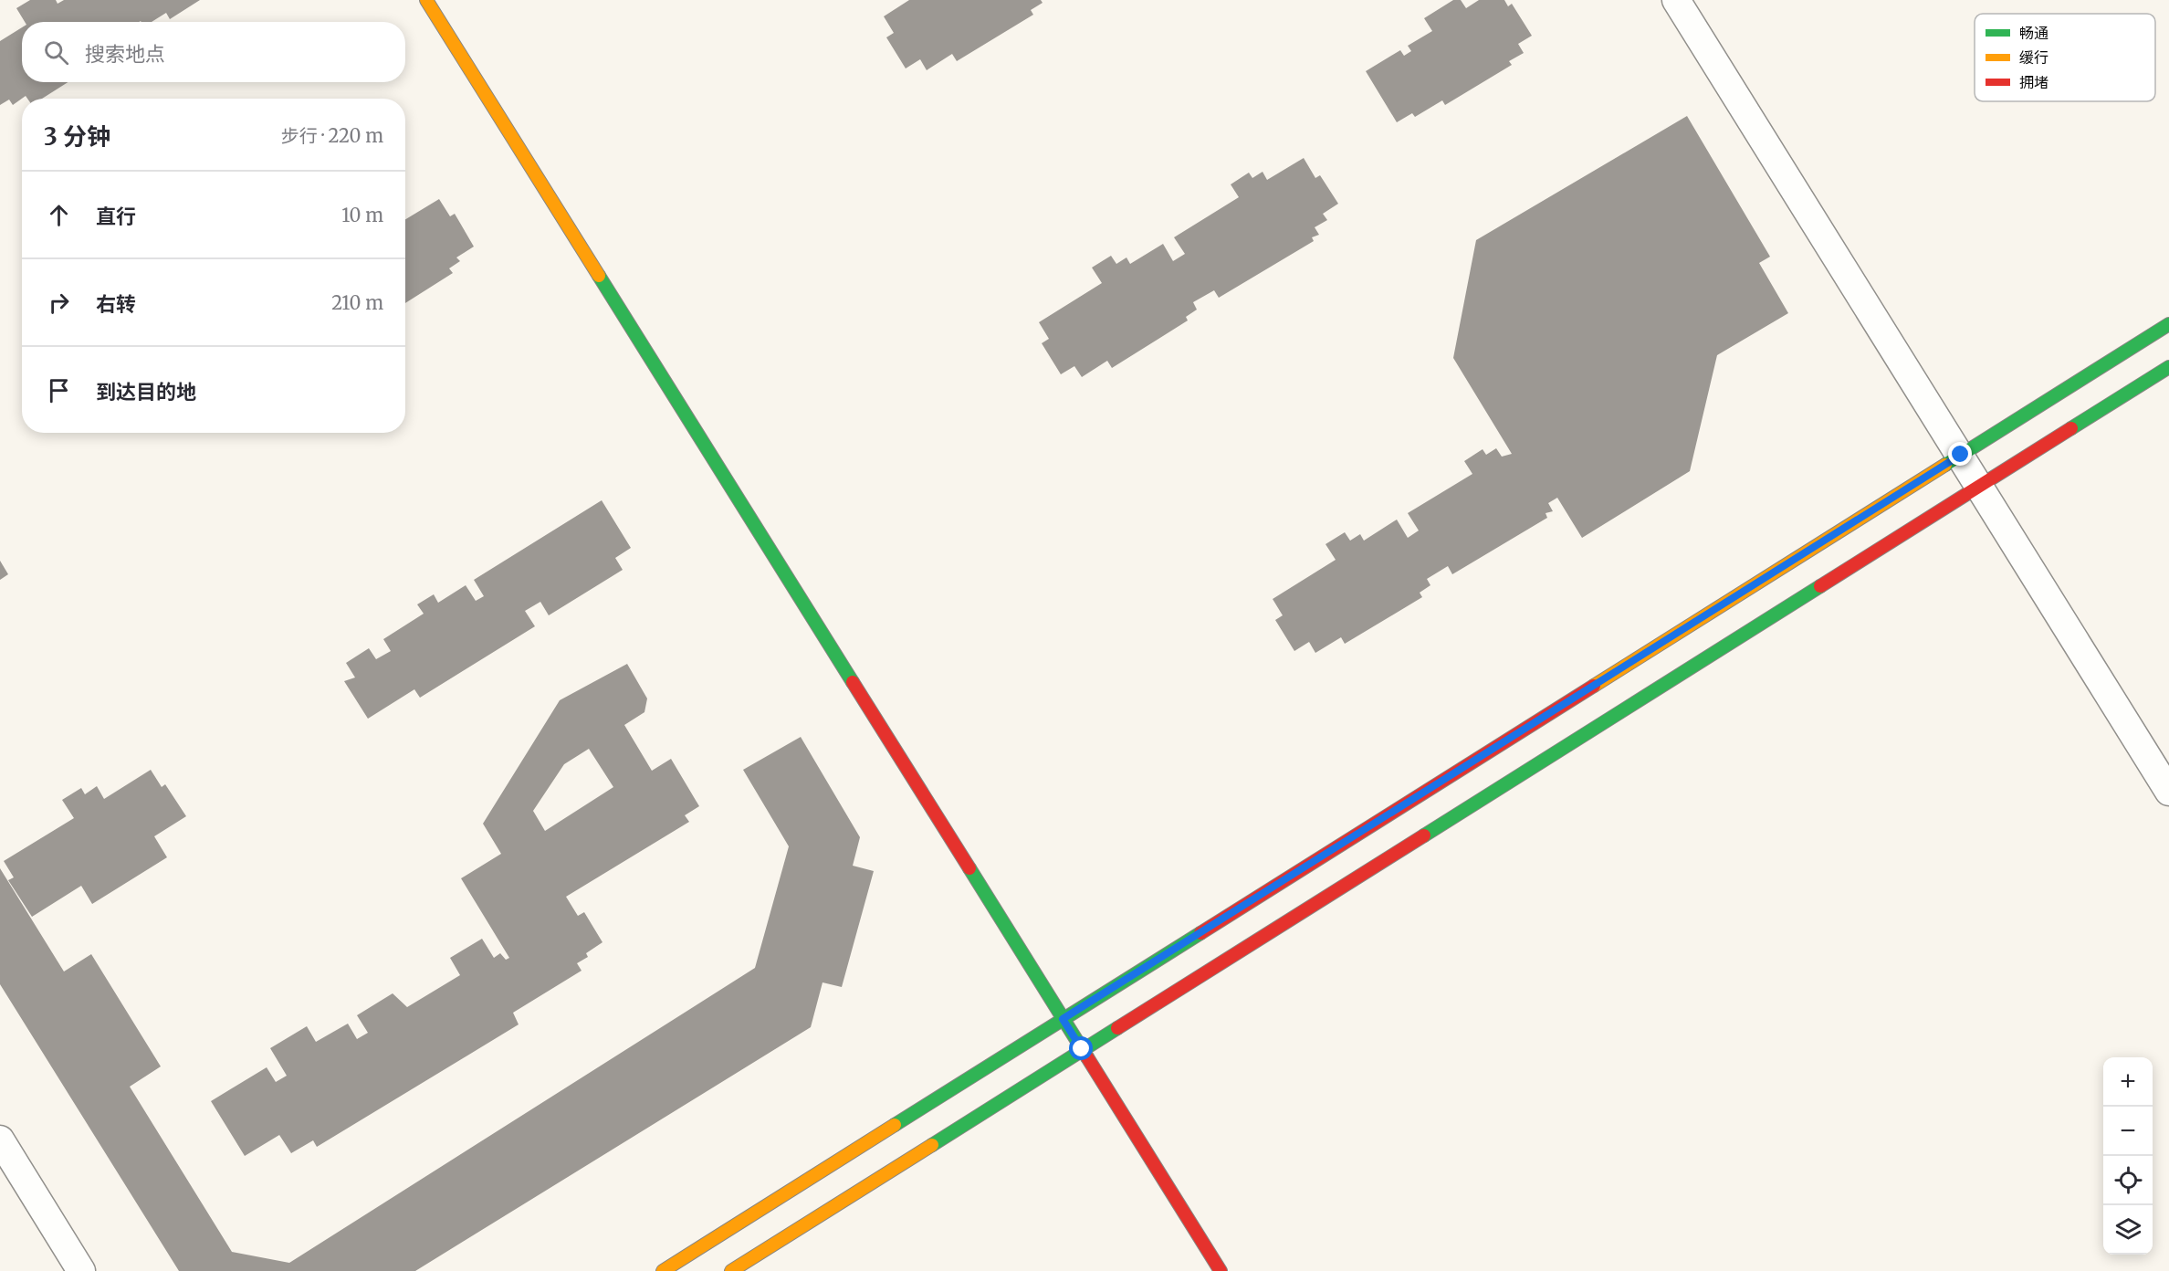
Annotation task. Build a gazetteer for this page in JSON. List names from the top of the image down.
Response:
{
  "legend": ["畅通", "缓行", "拥堵"],
  "page": {
    "search": "搜索地点",
    "heading": ["3 分钟", "步行 · 220 m"],
    "list": [
      ["直行", "10 m"],
      ["右转", "210 m"],
      "到达目的地"
    ],
    "map_buttons": ["+", "−"]
  }
}
